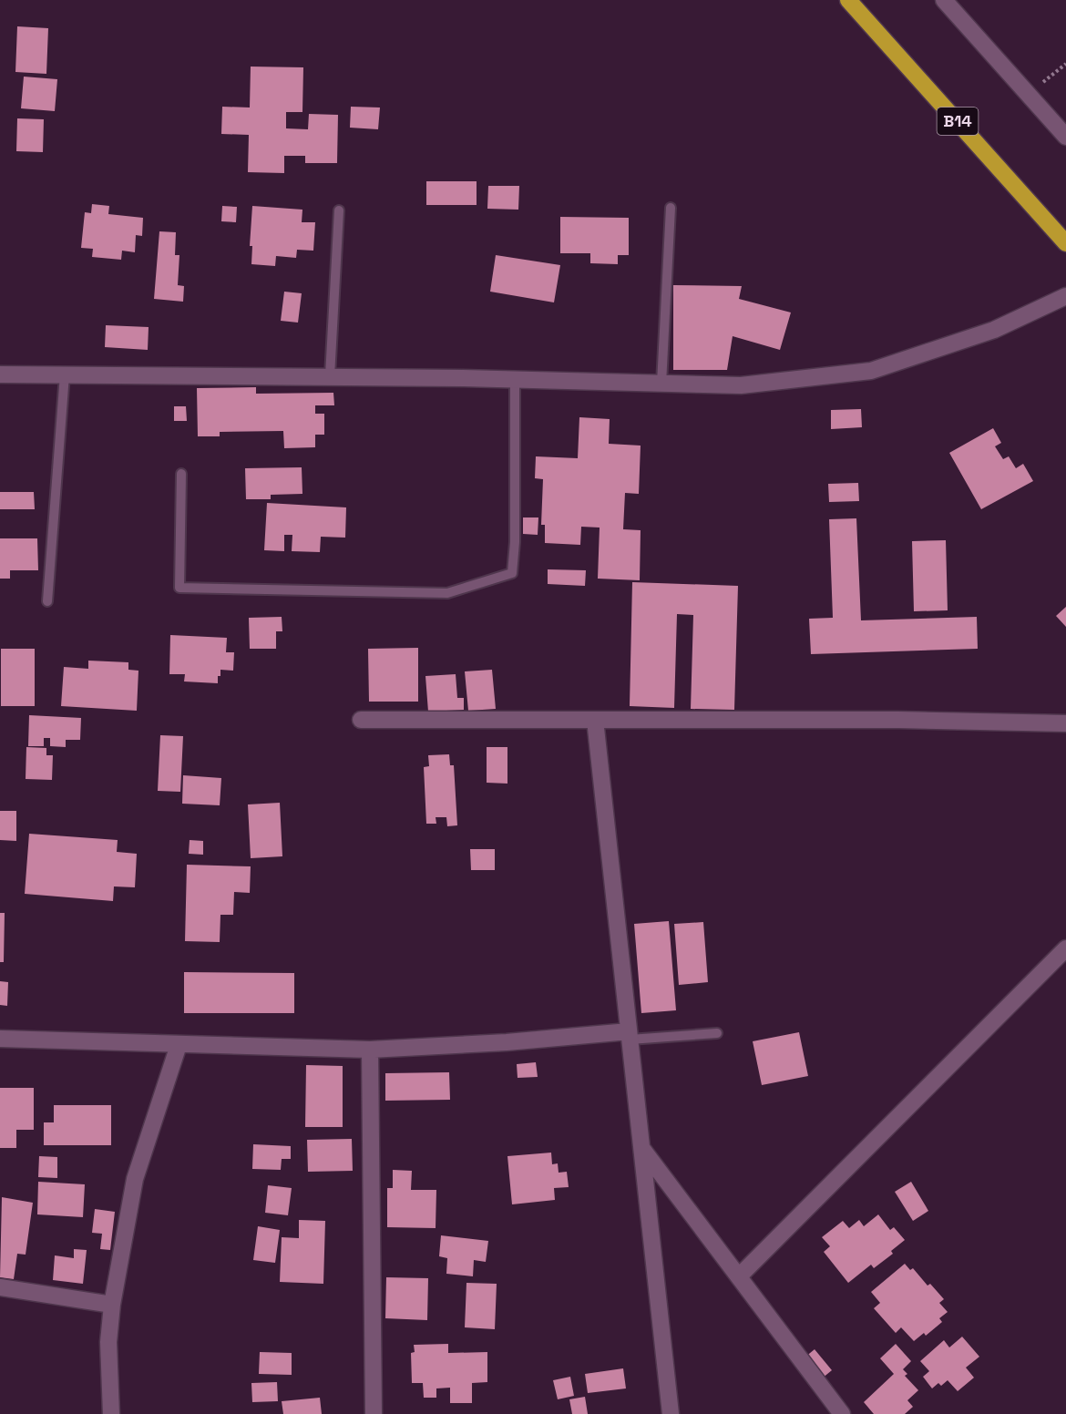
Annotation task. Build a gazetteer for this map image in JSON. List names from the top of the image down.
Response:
{
  "streets": {
    "highway": ["B14"]
  }
}
